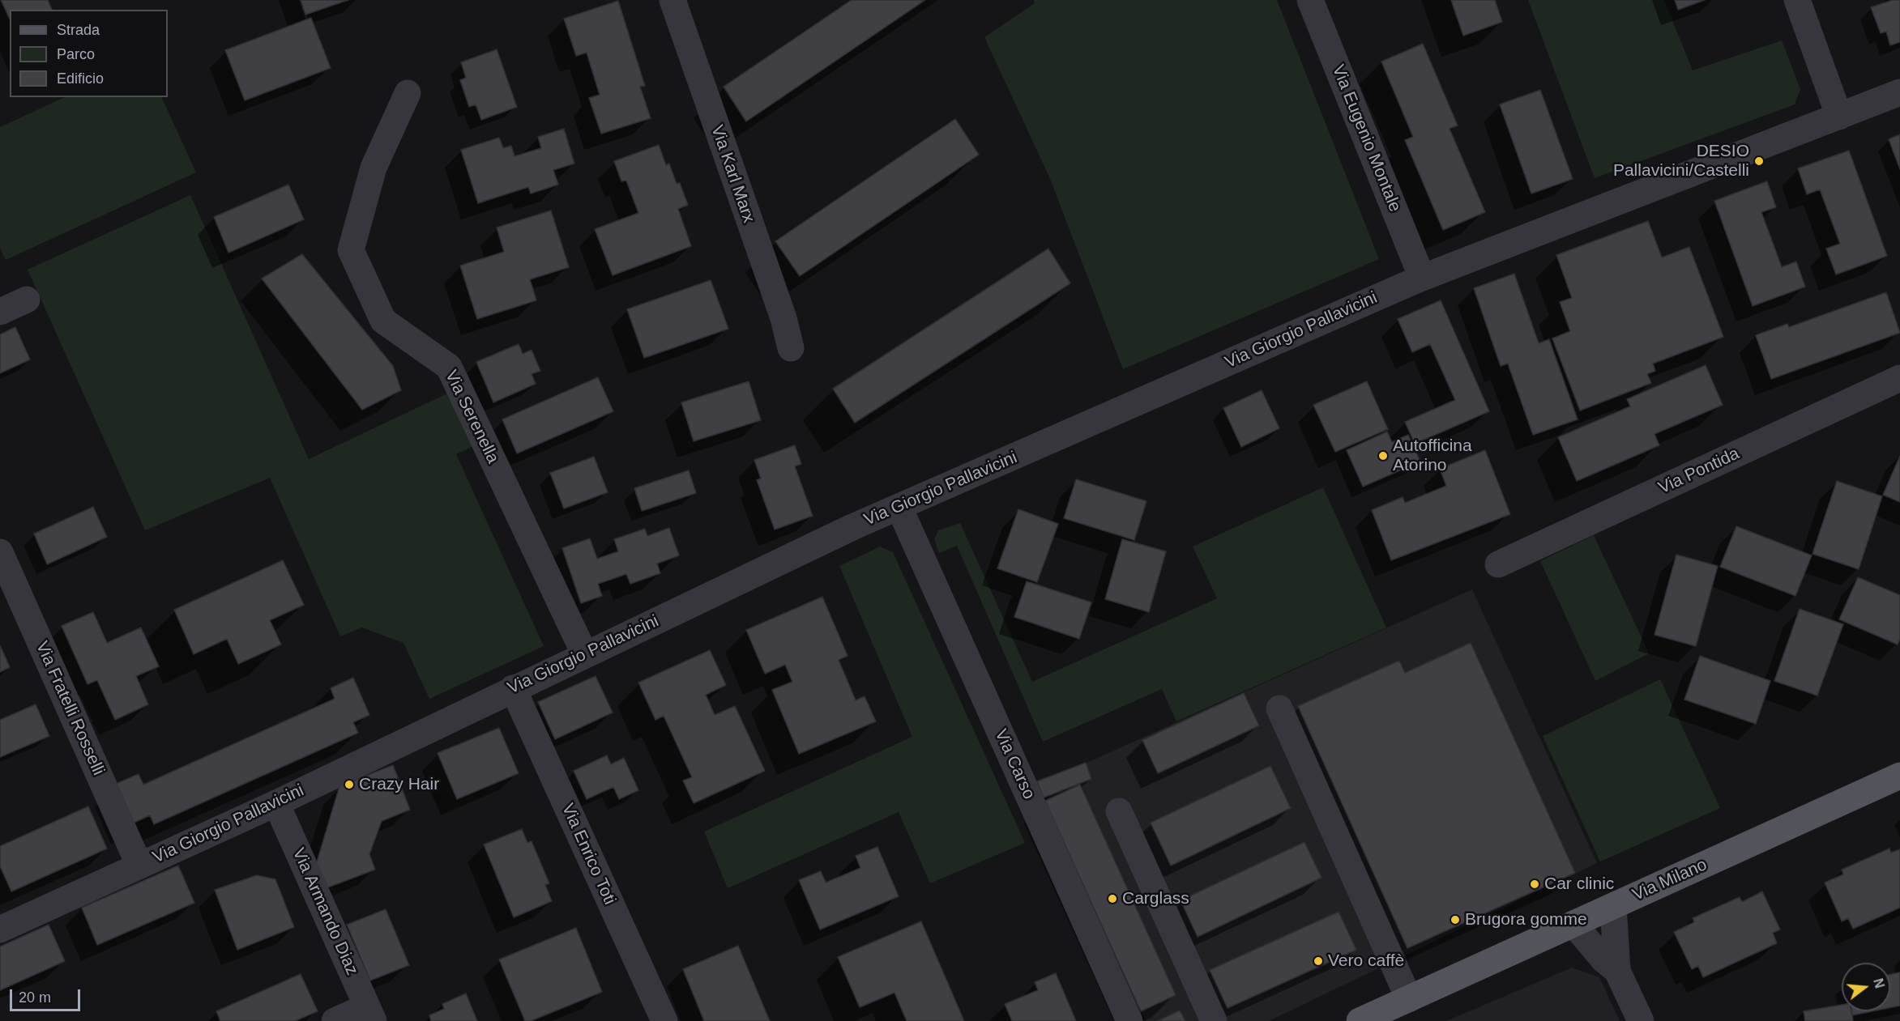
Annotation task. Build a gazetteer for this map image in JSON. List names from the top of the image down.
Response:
{
  "streets": {
    "main road": ["Via Milano"],
    "street": [
      "Via Eugenio Montale",
      "Via Karl Marx",
      "Via Giorgio Pallavicini",
      "Via Serenella",
      "Via Pontida",
      "Via Fratelli Rosselli",
      "Via Carso",
      "Via Enrico Toti",
      "Via Armando Diaz"
    ]
  },
  "crossings": [
    ["Via Eugenio Montale", "Via Giorgio Pallavicini"],
    ["Via Giorgio Pallavicini", "Via Serenella"],
    ["Via Giorgio Pallavicini", "Via Fratelli Rosselli"],
    ["Via Giorgio Pallavicini", "Via Carso"],
    ["Via Giorgio Pallavicini", "Via Enrico Toti"],
    ["Via Giorgio Pallavicini", "Via Armando Diaz"]
  ],
  "places": [
    "DESIO Pallavicini/Castelli",
    "Autofficina Atorino",
    "Crazy Hair",
    "Car clinic",
    "Carglass",
    "Brugora gomme",
    "Vero caffè"
  ],
  "legend": ["Strada", "Parco", "Edificio"],
  "scale_bar": "20 m",
  "north": "right"
}
